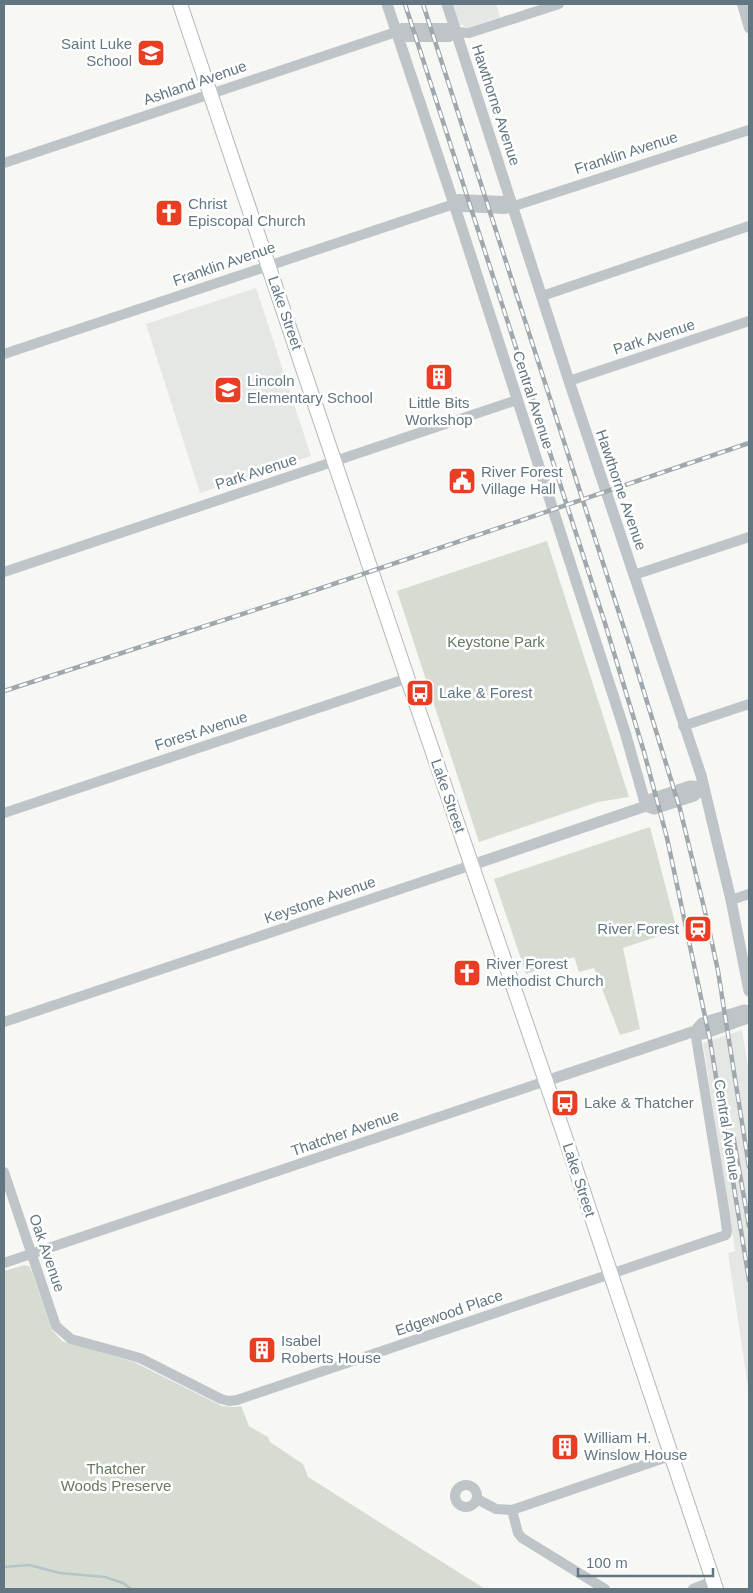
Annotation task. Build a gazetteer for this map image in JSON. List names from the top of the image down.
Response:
{
  "streets": {
    "main road": ["Lake Street"],
    "street": [
      "Ashland Avenue",
      "Hawthorne Avenue",
      "Franklin Avenue",
      "Park Avenue",
      "Central Avenue",
      "Forest Avenue",
      "Keystone Avenue",
      "Thatcher Avenue",
      "Oak Avenue",
      "Edgewood Place"
    ]
  },
  "crossings": [
    ["Ashland Avenue", "Hawthorne Avenue"],
    ["Ashland Avenue", "Lake Street"],
    ["Ashland Avenue", "Central Avenue"],
    ["Hawthorne Avenue", "Franklin Avenue"],
    ["Hawthorne Avenue", "Park Avenue"],
    ["Hawthorne Avenue", "Keystone Avenue"],
    ["Franklin Avenue", "Lake Street"],
    ["Franklin Avenue", "Central Avenue"],
    ["Lake Street", "Park Avenue"],
    ["Lake Street", "Forest Avenue"],
    ["Lake Street", "Keystone Avenue"],
    ["Lake Street", "Thatcher Avenue"],
    ["Lake Street", "Edgewood Place"],
    ["Park Avenue", "Central Avenue"],
    ["Central Avenue", "Keystone Avenue"],
    ["Central Avenue", "Thatcher Avenue"],
    ["Central Avenue", "Edgewood Place"],
    ["Thatcher Avenue", "Oak Avenue"],
    ["Oak Avenue", "Edgewood Place"]
  ],
  "parks": ["Keystone Park", "Thatcher Woods Preserve"],
  "places": {
    "school or university": ["Saint Luke School", "Lincoln Elementary School"],
    "church": ["Christ Episcopal Church", "River Forest Methodist Church"],
    "building": ["Little Bits Workshop", "Isabel Roberts House", "William H. Winslow House"],
    "public building": ["River Forest Village Hall"],
    "bus stop": ["Lake & Forest", "Lake & Thatcher"],
    "station": ["River Forest"]
  },
  "scale_bar": "100 m"
}
